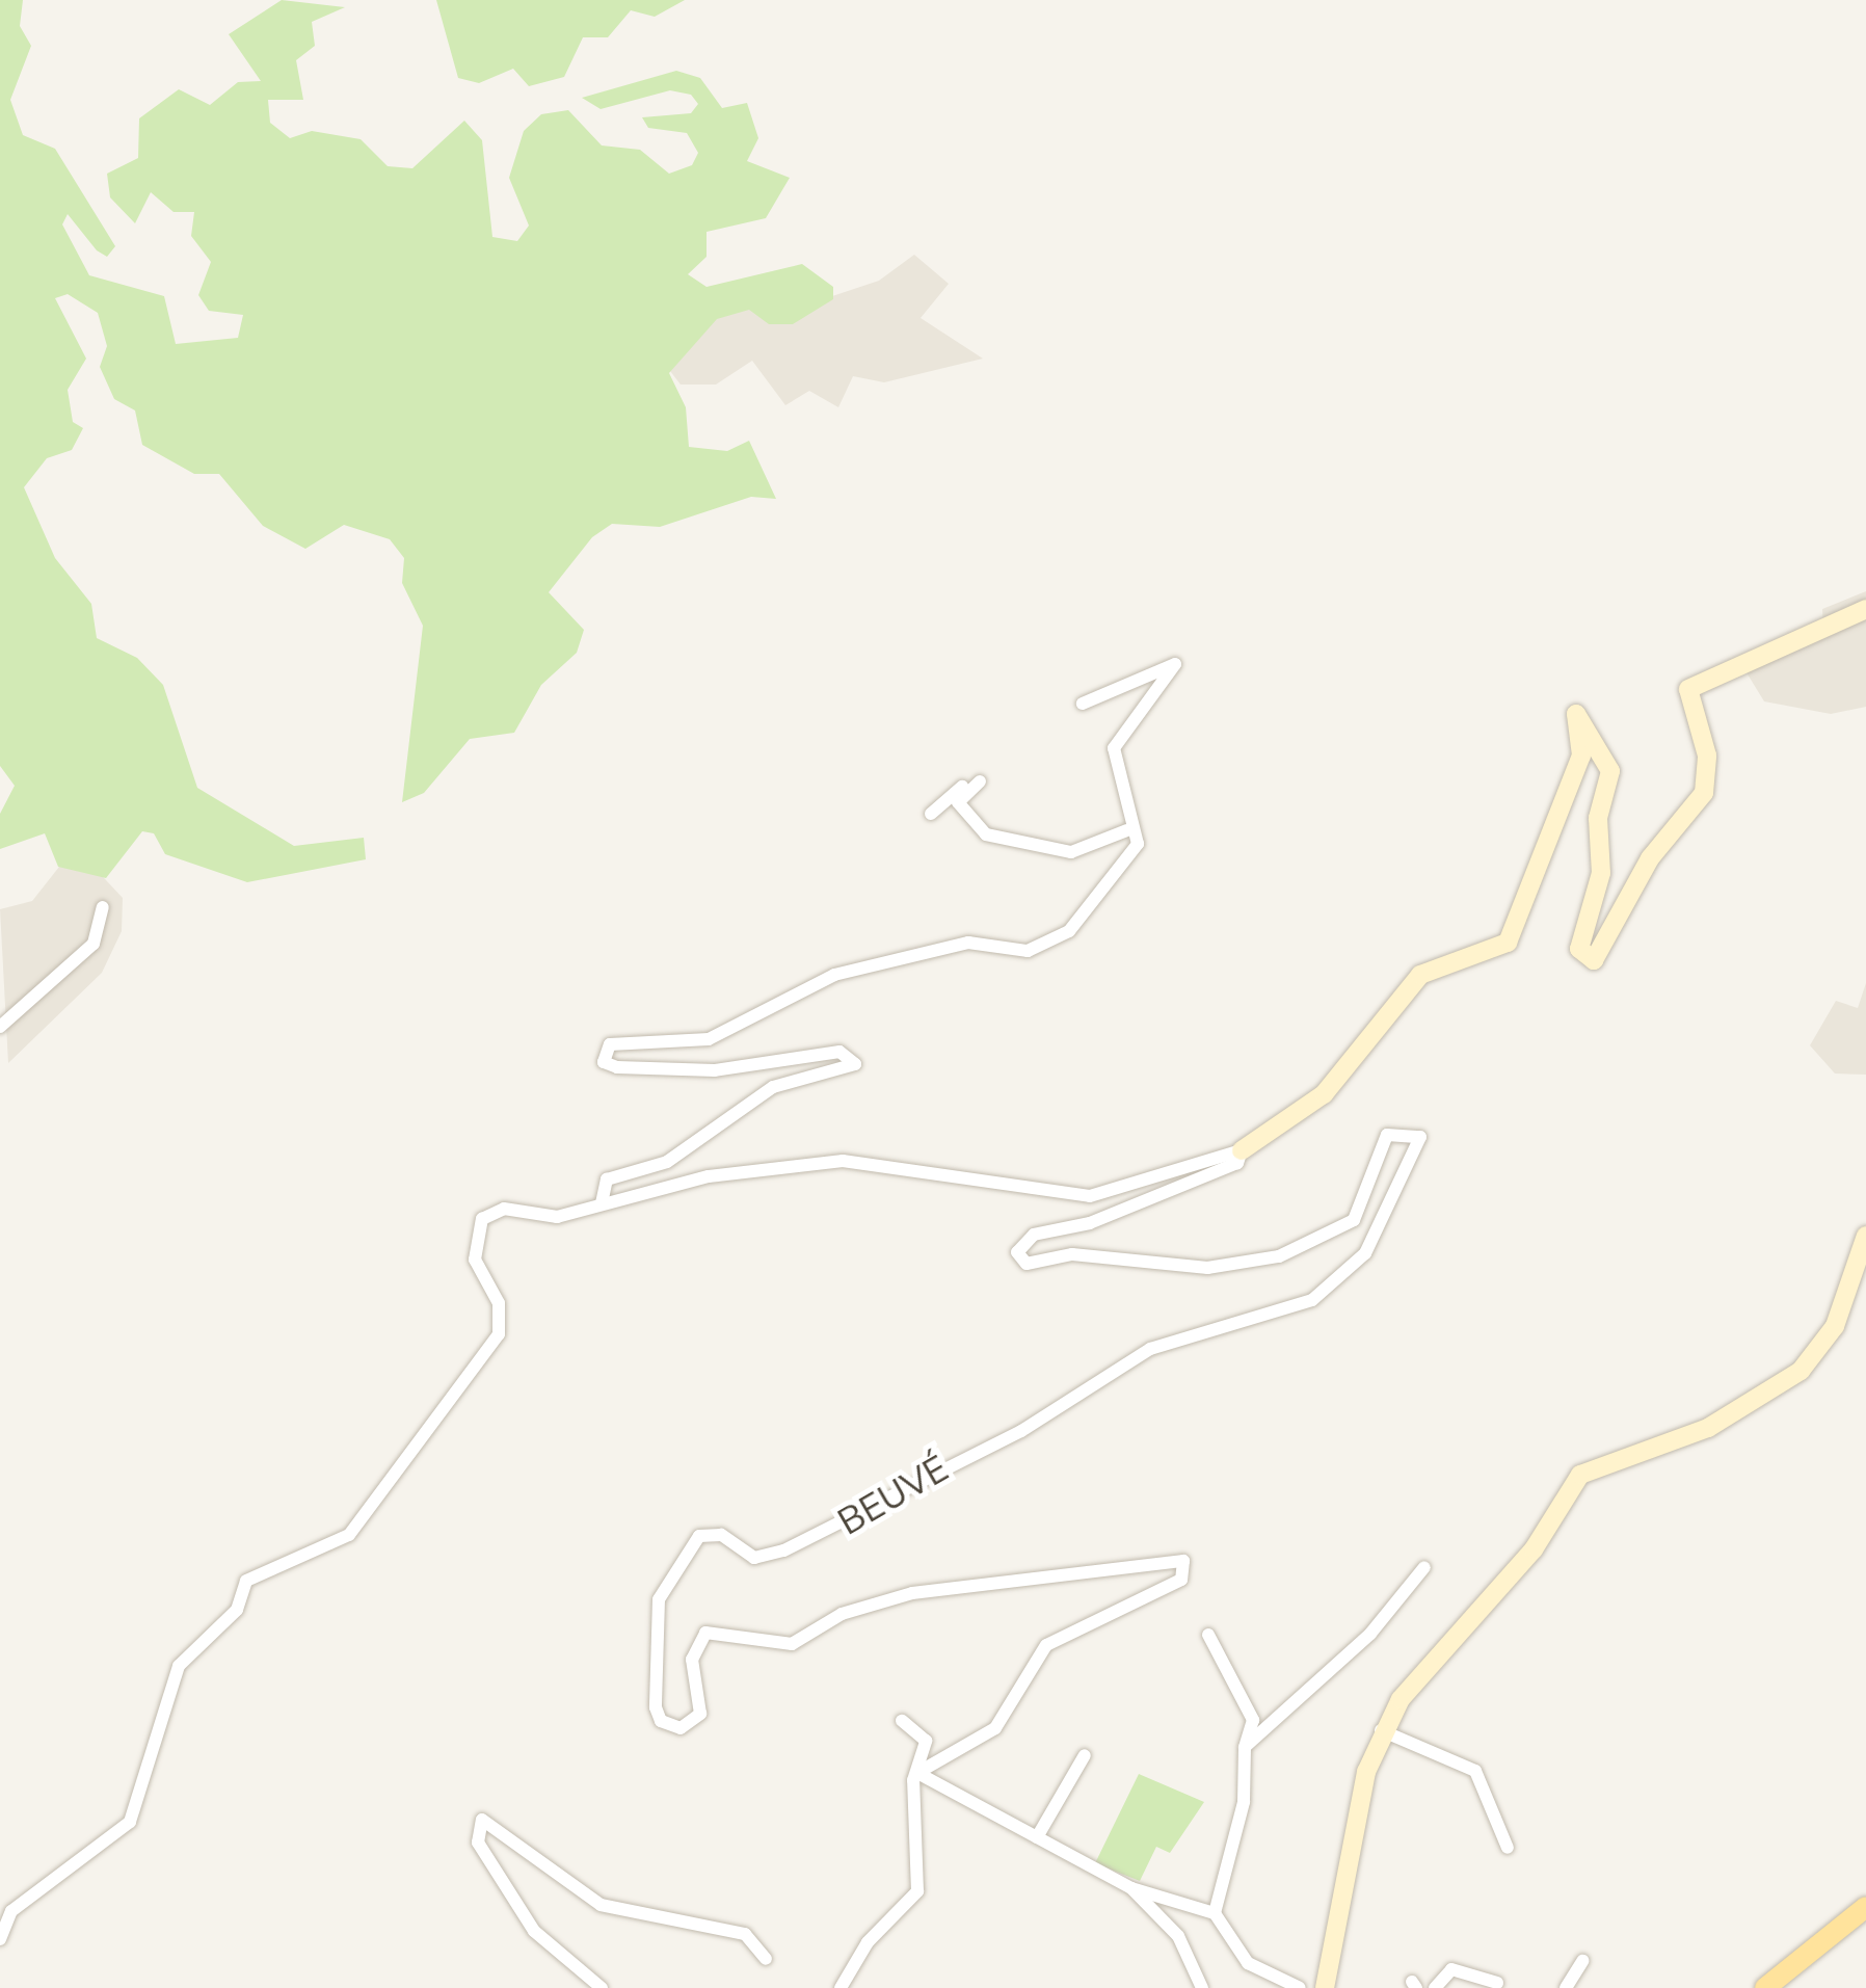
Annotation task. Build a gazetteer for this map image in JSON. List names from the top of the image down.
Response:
{
  "streets": {
    "street": ["BEUVÉ"]
  }
}
